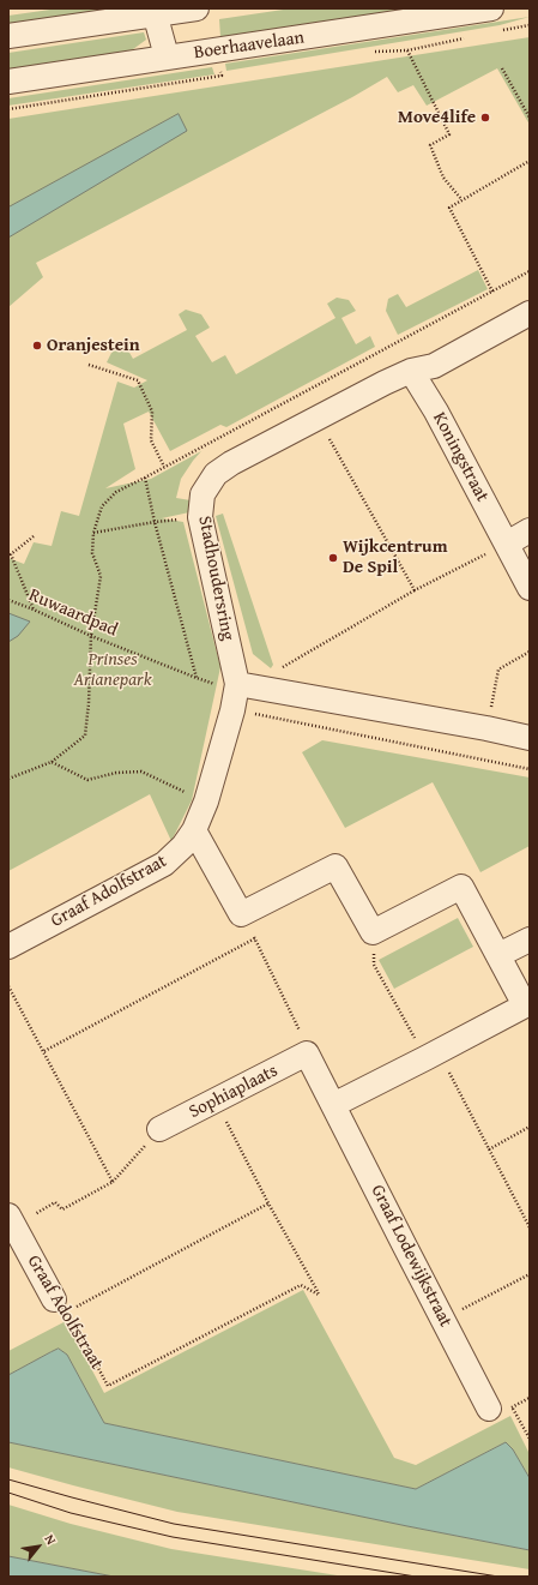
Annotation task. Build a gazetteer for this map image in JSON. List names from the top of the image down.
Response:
{
  "streets": {
    "street": [
      "Boerhaavelaan",
      "Koningstraat",
      "Stadhoudersring",
      "Graaf Adolfstraat",
      "Sophiaplaats",
      "Graaf Lodewijkstraat"
    ],
    "path": ["Ruwaardpad"]
  },
  "crossings": [
    ["Koningstraat", "Stadhoudersring"],
    ["Stadhoudersring", "Ruwaardpad"],
    ["Stadhoudersring", "Graaf Adolfstraat"],
    ["Ruwaardpad", "Graaf Adolfstraat"],
    ["Sophiaplaats", "Graaf Lodewijkstraat"]
  ],
  "parks": ["Prinses Arianepark"],
  "places": ["Move4life", "Oranjestein", "Wijkcentrum De Spil"],
  "north": "top right"
}
